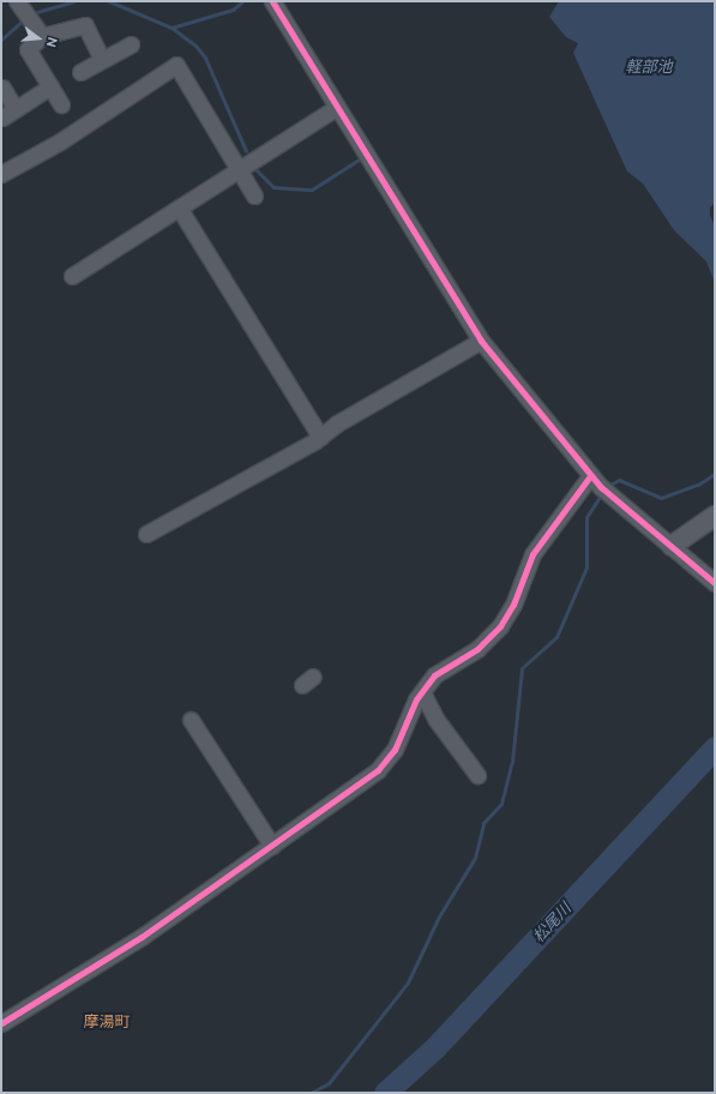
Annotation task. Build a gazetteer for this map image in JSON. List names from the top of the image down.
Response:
{
  "districts": ["摩湯町"],
  "water": ["軽部池", "松尾川"],
  "north": "right"
}
